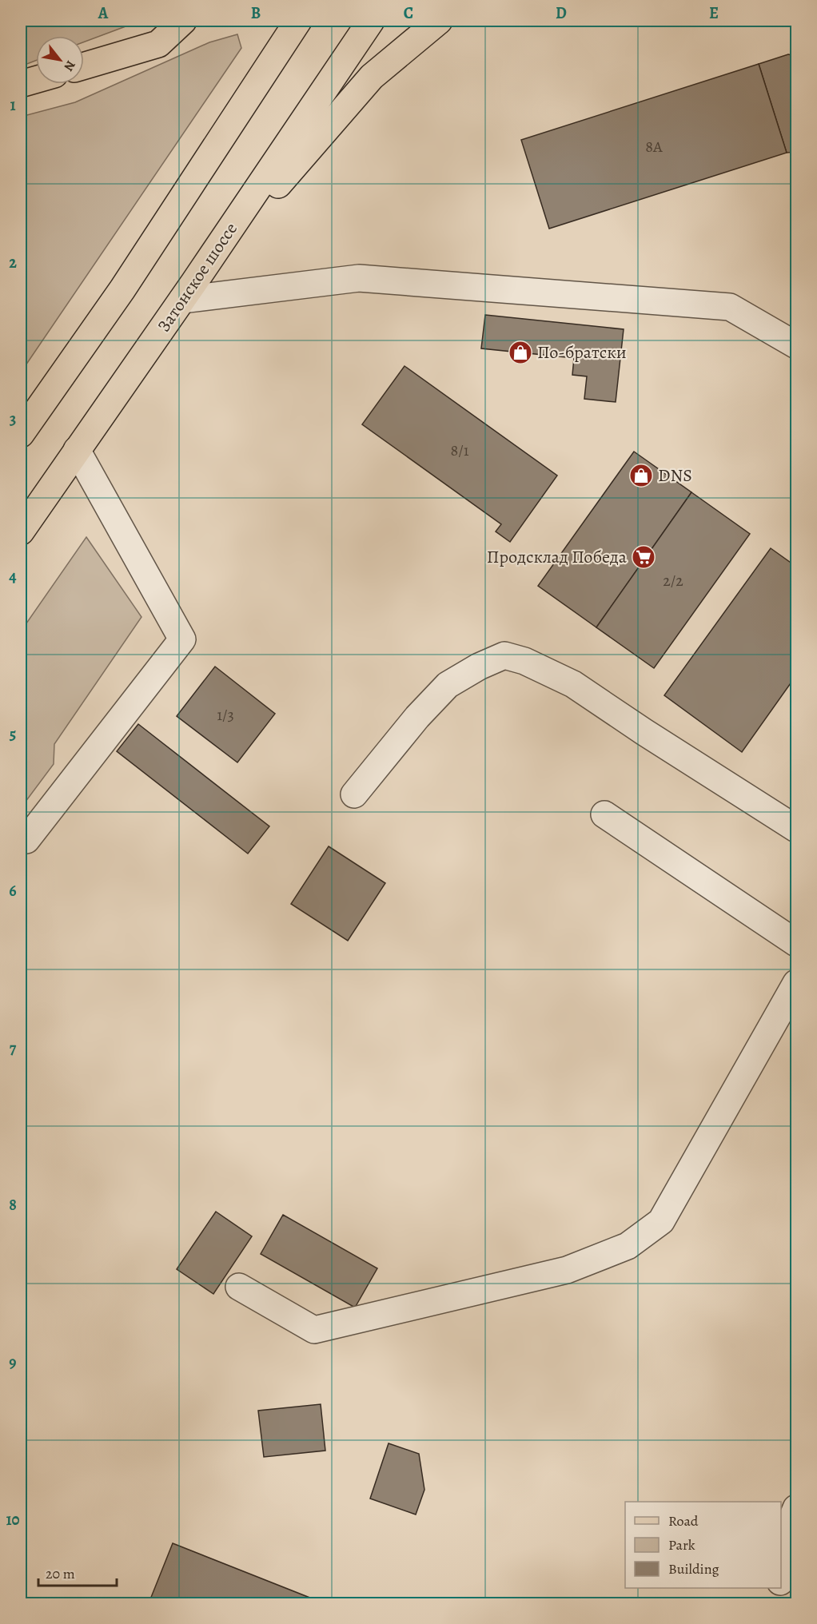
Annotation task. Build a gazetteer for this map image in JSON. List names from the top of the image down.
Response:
{
  "streets": {
    "main road": ["Затонское шоссе"]
  },
  "places": {
    "shop": ["По-братски", "DNS"],
    "supermarket": ["Продсклад Победа"]
  },
  "house_numbers": [
    "8А",
    "8/1",
    "2/2",
    "1/3"
  ],
  "legend": ["Road", "Park", "Building"],
  "scale_bar": "20 m",
  "north": "bottom right",
  "grid": {
    "columns": [
      "A",
      "B",
      "C",
      "D",
      "E"
    ],
    "rows": [
      "1",
      "2",
      "3",
      "4",
      "5",
      "6",
      "7",
      "8",
      "9",
      "10"
    ]
  }
}
